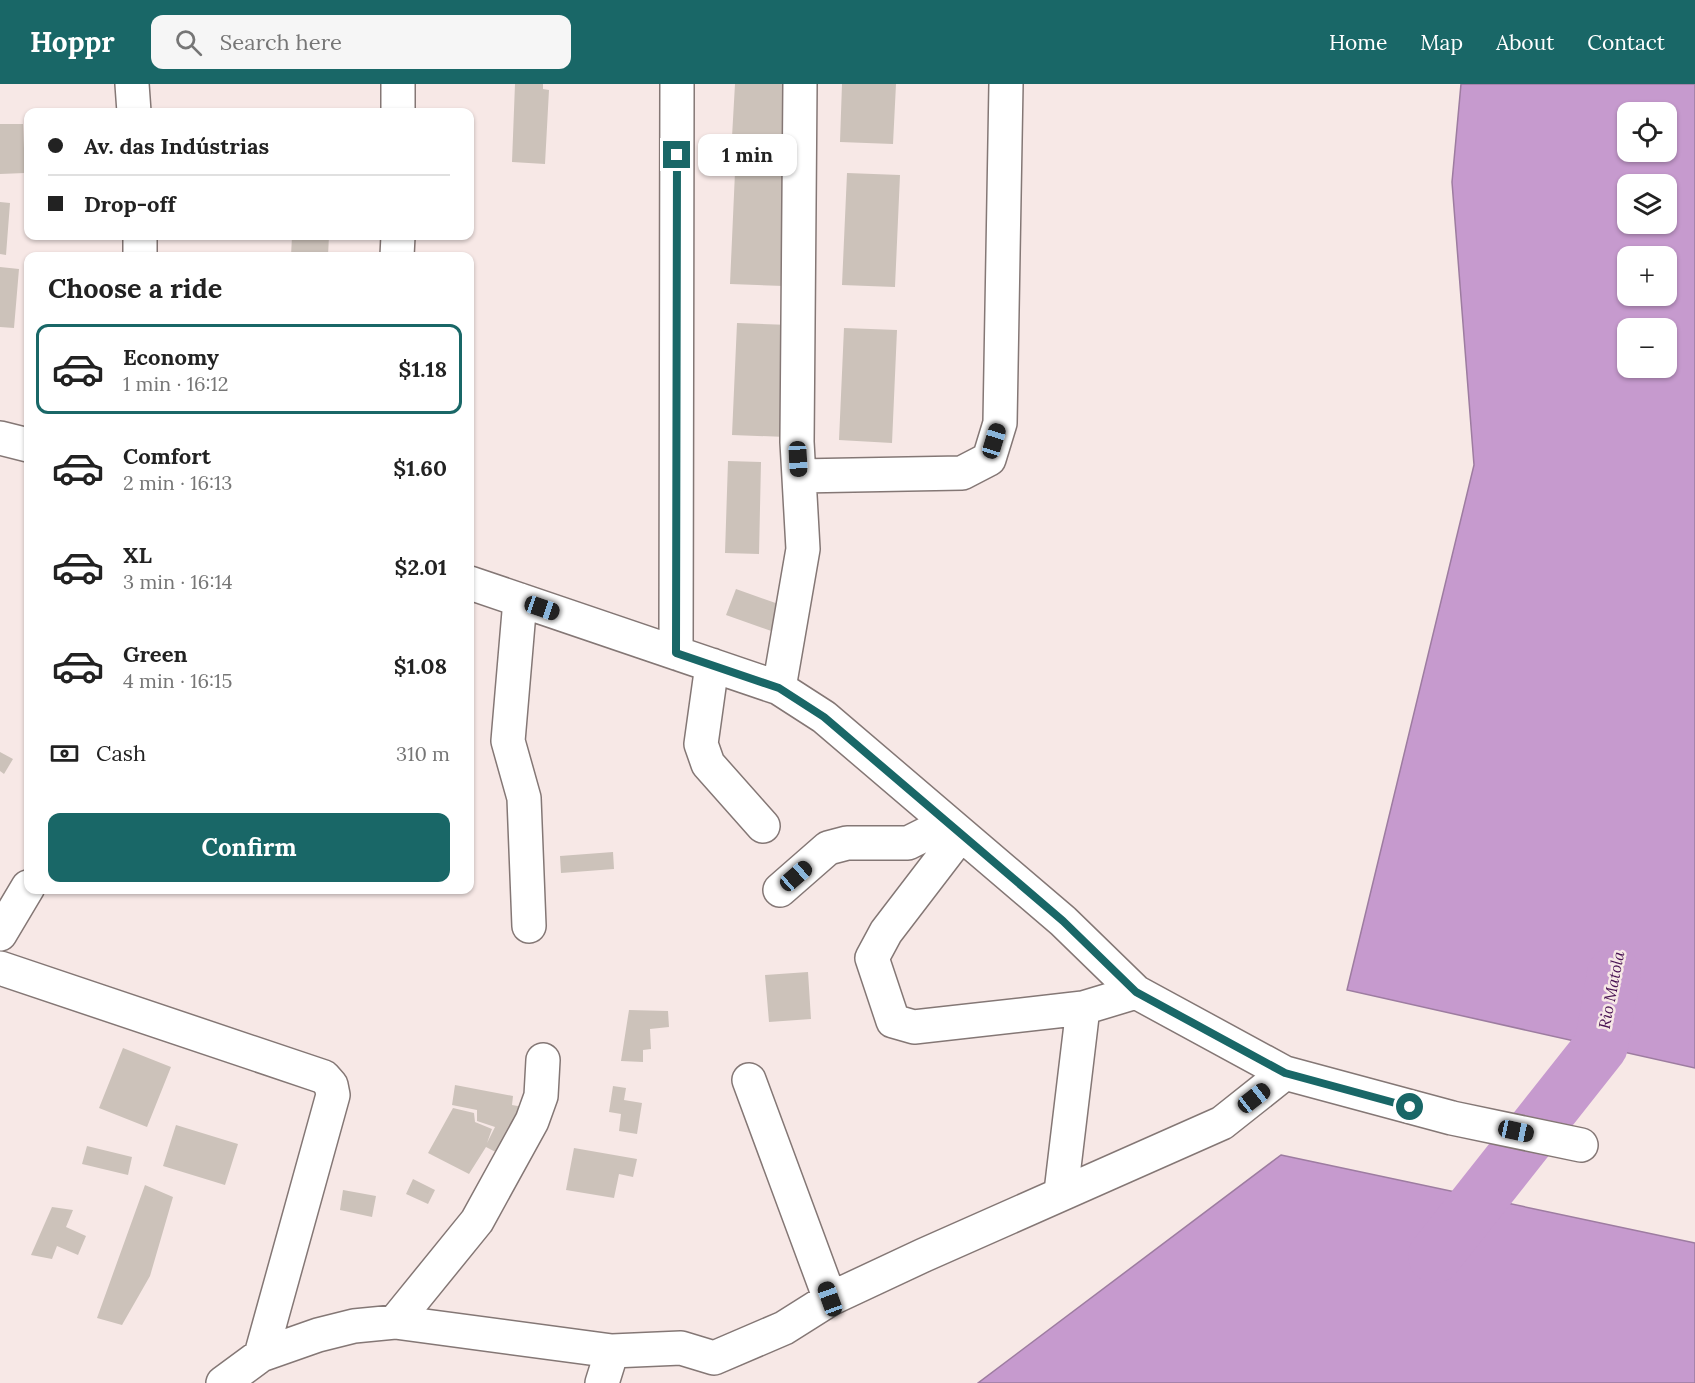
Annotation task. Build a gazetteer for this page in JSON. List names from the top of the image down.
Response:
{
  "water": ["Rio Matola"],
  "page": {
    "header": "Hoppr",
    "search": "Search here",
    "nav": [
      "Home",
      "Map",
      "About",
      "Contact"
    ],
    "map_buttons": ["+", "−"],
    "banner": ["Av. das Indústrias", "Drop-off"],
    "bubble": "1 min",
    "heading": "Choose a ride",
    "list": [
      {
        "name": "Economy",
        "note": "1 min · 16:12",
        "value": "$1.18"
      },
      {
        "name": "Comfort",
        "note": "2 min · 16:13",
        "value": "$1.60"
      },
      {
        "name": "XL",
        "note": "3 min · 16:14",
        "value": "$2.01"
      },
      {
        "name": "Green",
        "note": "4 min · 16:15",
        "value": "$1.08"
      }
    ],
    "pay": ["Cash", "310 m"],
    "buttons": "Confirm"
  }
}
